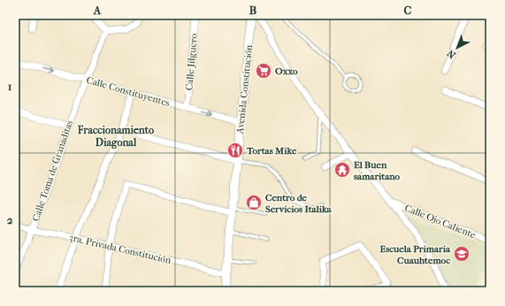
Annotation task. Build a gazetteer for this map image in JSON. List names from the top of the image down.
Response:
{
  "streets": {
    "main road": ["Avenida Constitución"],
    "street": [
      "Calle Jilguero",
      "Calle Constituyentes",
      "Calle Toma de Granaditas",
      "Calle Ojo Caliente",
      "3ra. Privada Constitución"
    ]
  },
  "crossings": [
    ["Calle Jilguero", "Calle Constituyentes"],
    ["Avenida Constitución", "Calle Constituyentes"],
    ["Avenida Constitución", "3ra. Privada Constitución"],
    ["Calle Constituyentes", "Calle Toma de Granaditas"],
    ["Calle Toma de Granaditas", "3ra. Privada Constitución"]
  ],
  "districts": ["Fraccionamiento Diagonal"],
  "places": {
    "supermarket": ["Oxxo"],
    "restaurant": ["Tortas Mike"],
    "temple": ["El Buen samaritano"],
    "shop": ["Centro de Servicios Italika"],
    "school or university": ["Escuela Primaria Cuauhtemoc"]
  },
  "north": "bottom left",
  "grid": {
    "columns": ["A", "B", "C"],
    "rows": ["1", "2"]
  }
}
